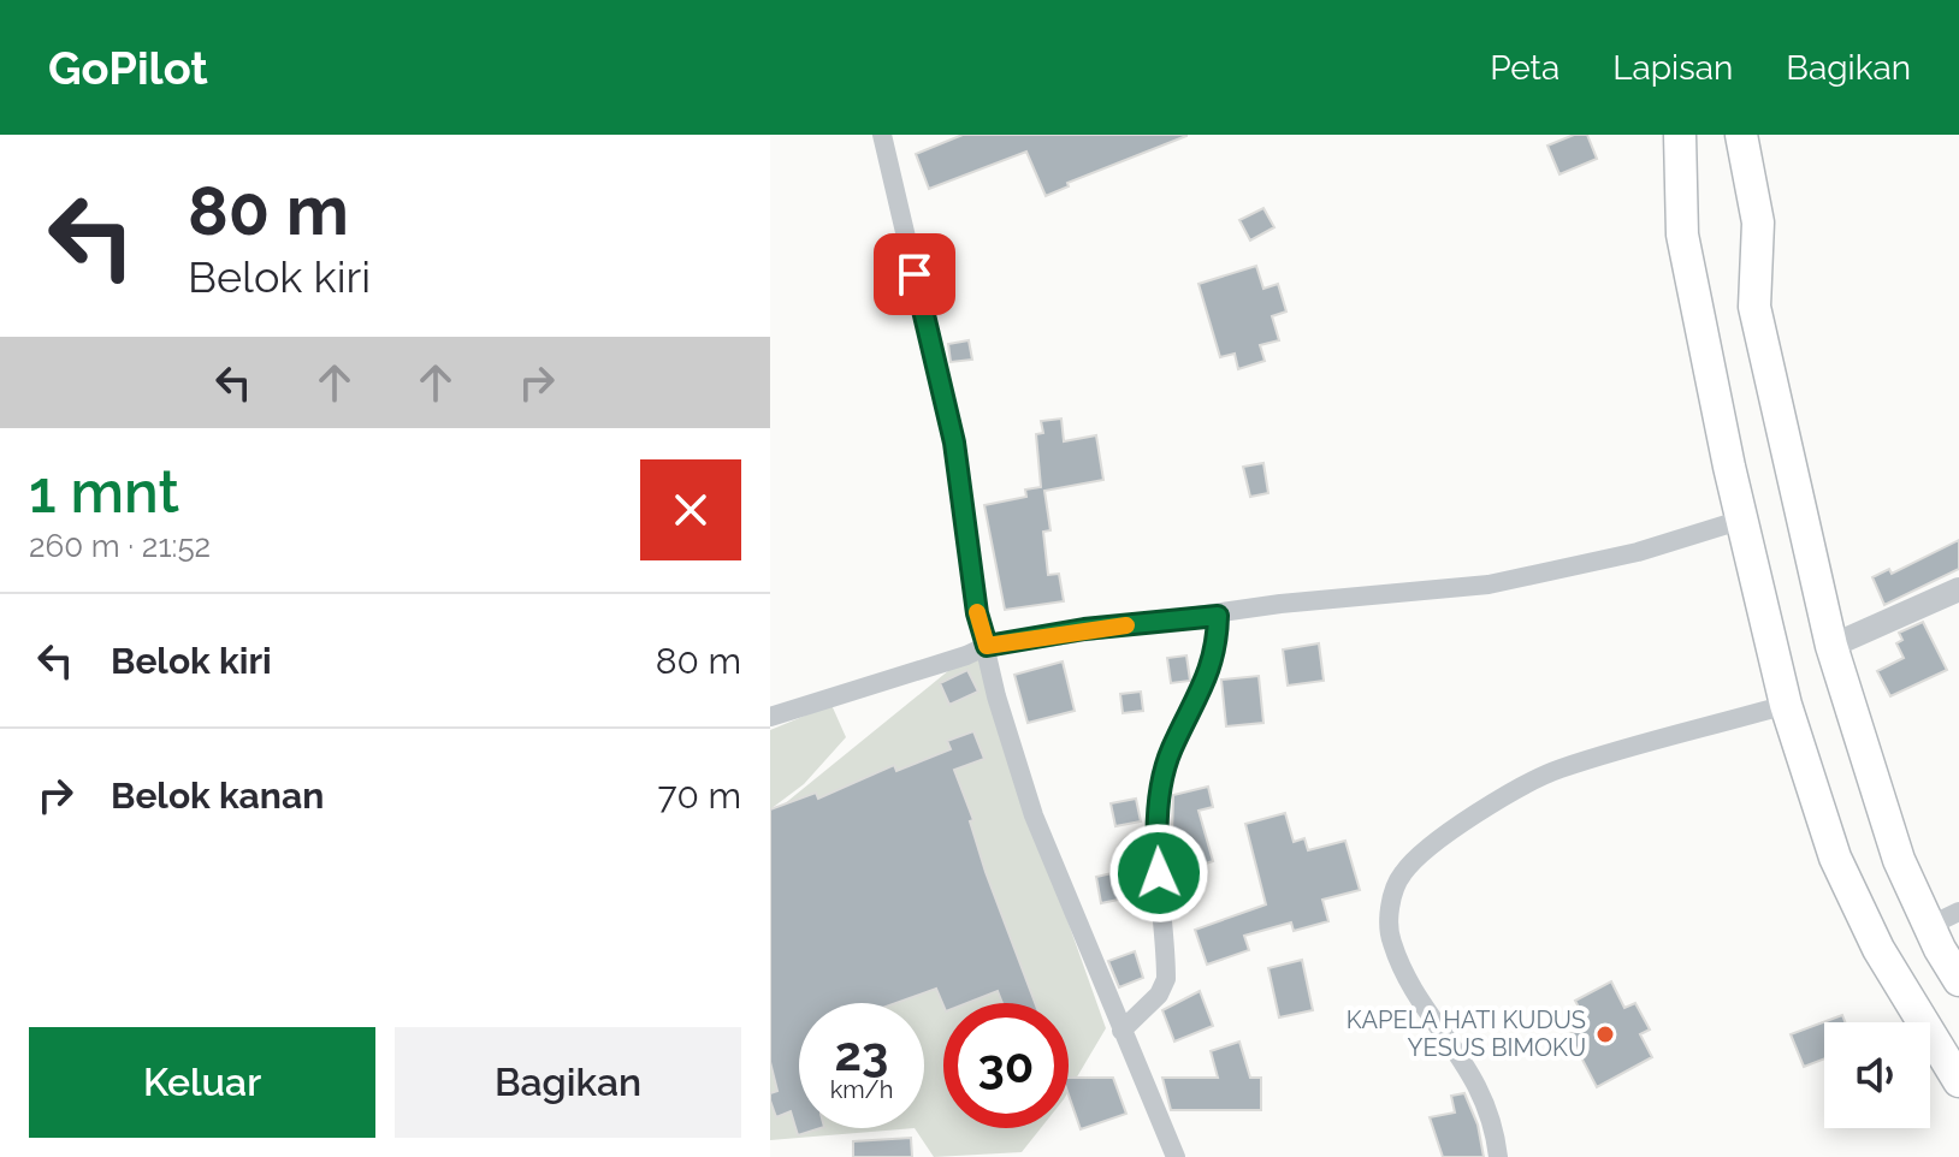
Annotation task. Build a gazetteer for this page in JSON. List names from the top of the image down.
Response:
{
  "places": ["KAPELA HATI KUDUS YESUS BIMOKU"],
  "page": {
    "header": "GoPilot",
    "nav": ["Peta", "Lapisan", "Bagikan"],
    "turn": ["80 m", "Belok kiri"],
    "heading": ["1 mnt", "260 m · 21:52"],
    "list": [
      {
        "name": "Belok kiri",
        "value": "80 m"
      },
      {
        "name": "Belok kanan",
        "value": "70 m"
      }
    ],
    "speed": "23 km/h",
    "limit": "30",
    "buttons": ["Keluar", "Bagikan"]
  }
}
